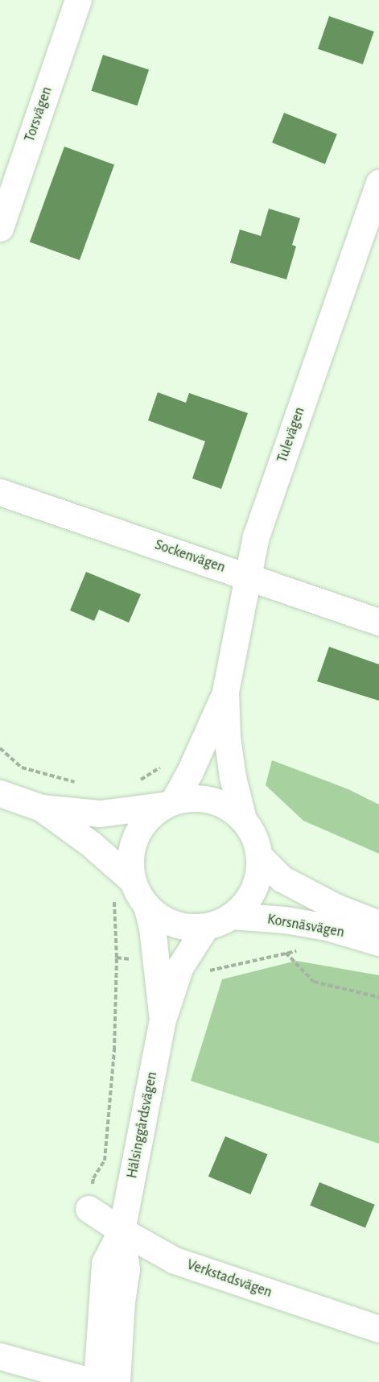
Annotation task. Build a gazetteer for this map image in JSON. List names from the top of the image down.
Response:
{
  "streets": {
    "street": [
      "Torsvägen",
      "Tulevägen",
      "Sockenvägen",
      "Korsnäsvägen",
      "Hälsinggårdsvägen",
      "Verkstadsvägen"
    ]
  },
  "crossings": [
    ["Tulevägen", "Sockenvägen"],
    ["Tulevägen", "Korsnäsvägen"],
    ["Tulevägen", "Hälsinggårdsvägen"],
    ["Korsnäsvägen", "Hälsinggårdsvägen"],
    ["Hälsinggårdsvägen", "Verkstadsvägen"]
  ]
}
